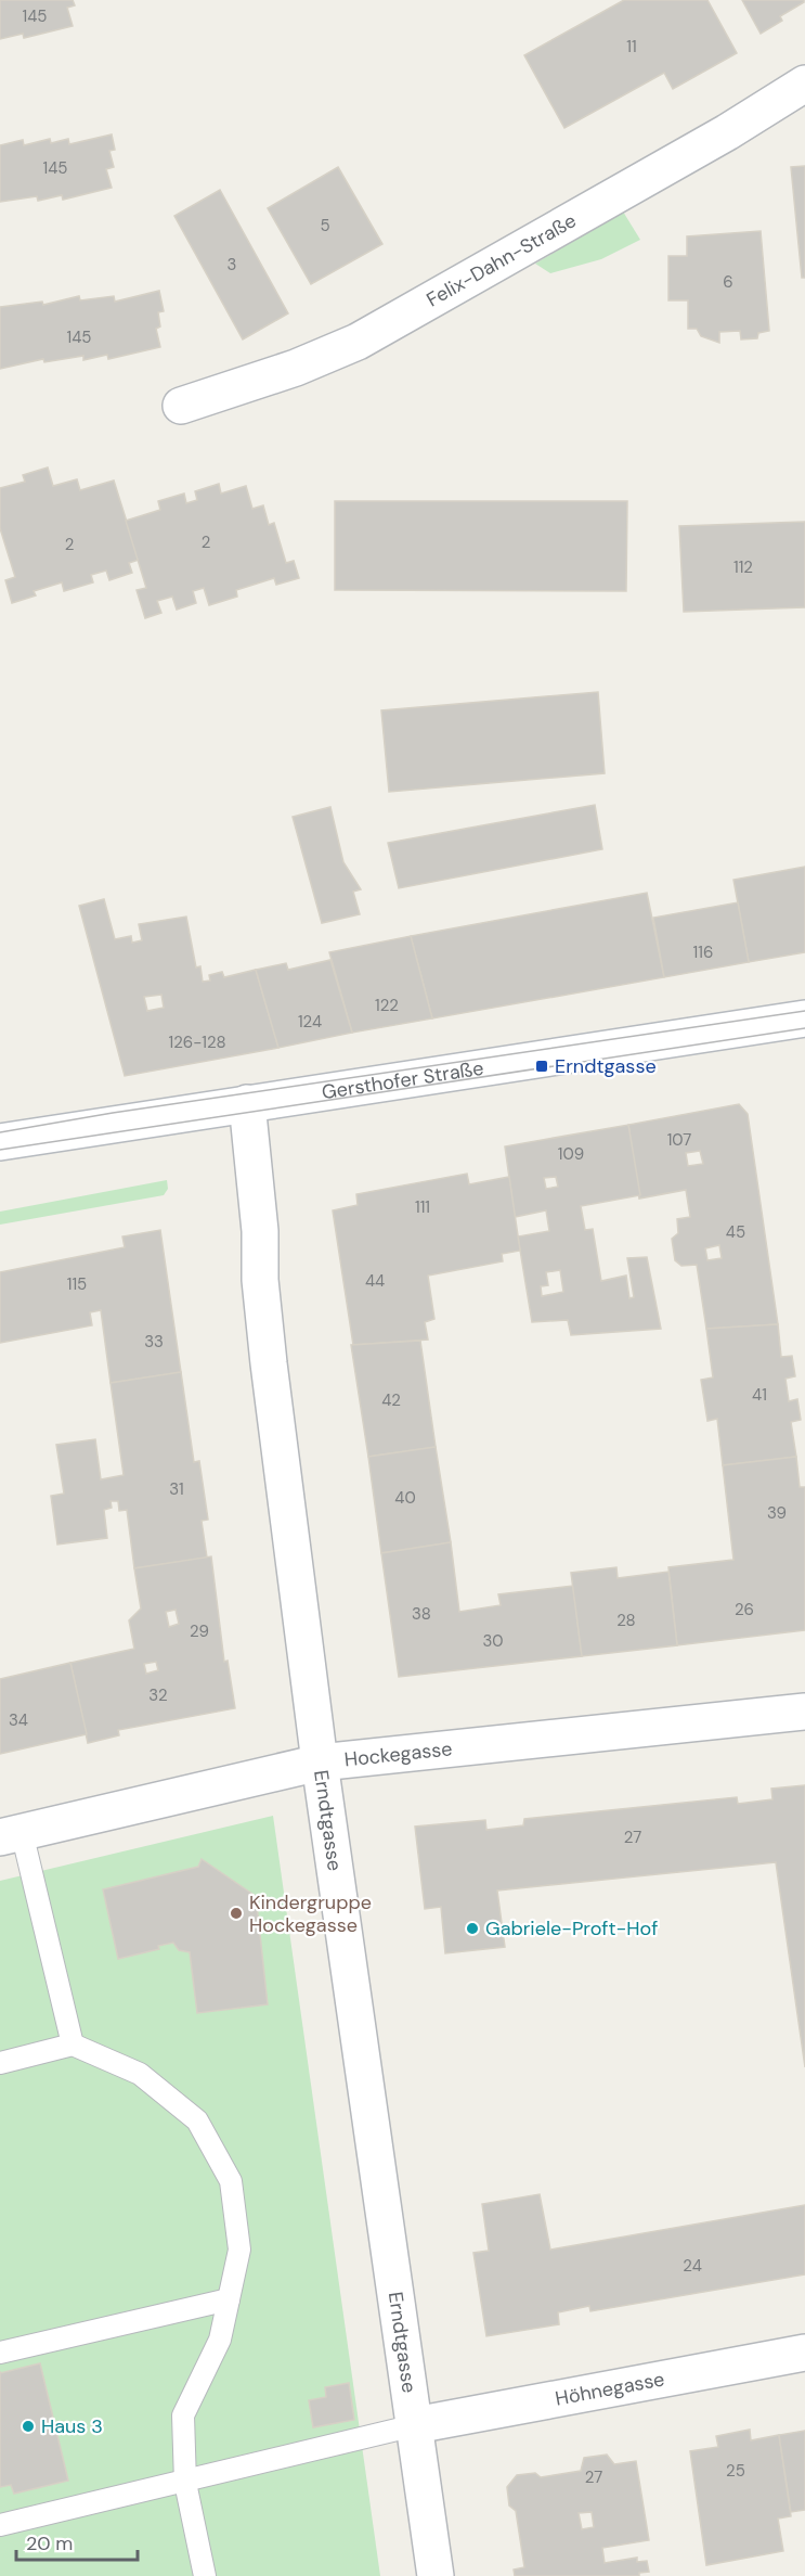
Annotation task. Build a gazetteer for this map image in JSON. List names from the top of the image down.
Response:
{
  "streets": {
    "street": [
      "Felix-Dahn-Straße",
      "Gersthofer Straße",
      "Hockegasse",
      "Erndtgasse",
      "Höhnegasse"
    ]
  },
  "crossings": [
    ["Gersthofer Straße", "Erndtgasse"],
    ["Hockegasse", "Erndtgasse"],
    ["Erndtgasse", "Höhnegasse"]
  ],
  "places": {
    "transit": ["Erndtgasse"],
    "other": ["Kindergruppe Hockegasse", "Gabriele-Proft-Hof", "Haus 3"]
  },
  "house_numbers": [
    "145",
    "11",
    "145",
    "5",
    "3",
    "6",
    "145",
    "2",
    "2",
    "112",
    "116",
    "122",
    "124",
    "126-128",
    "107",
    "109",
    "111",
    "45",
    "44",
    "115",
    "33",
    "41",
    "42",
    "31",
    "40",
    "39",
    "26",
    "38",
    "28",
    "29",
    "30",
    "32",
    "34",
    "27",
    "24",
    "25",
    "27"
  ],
  "scale_bar": "20 m"
}
